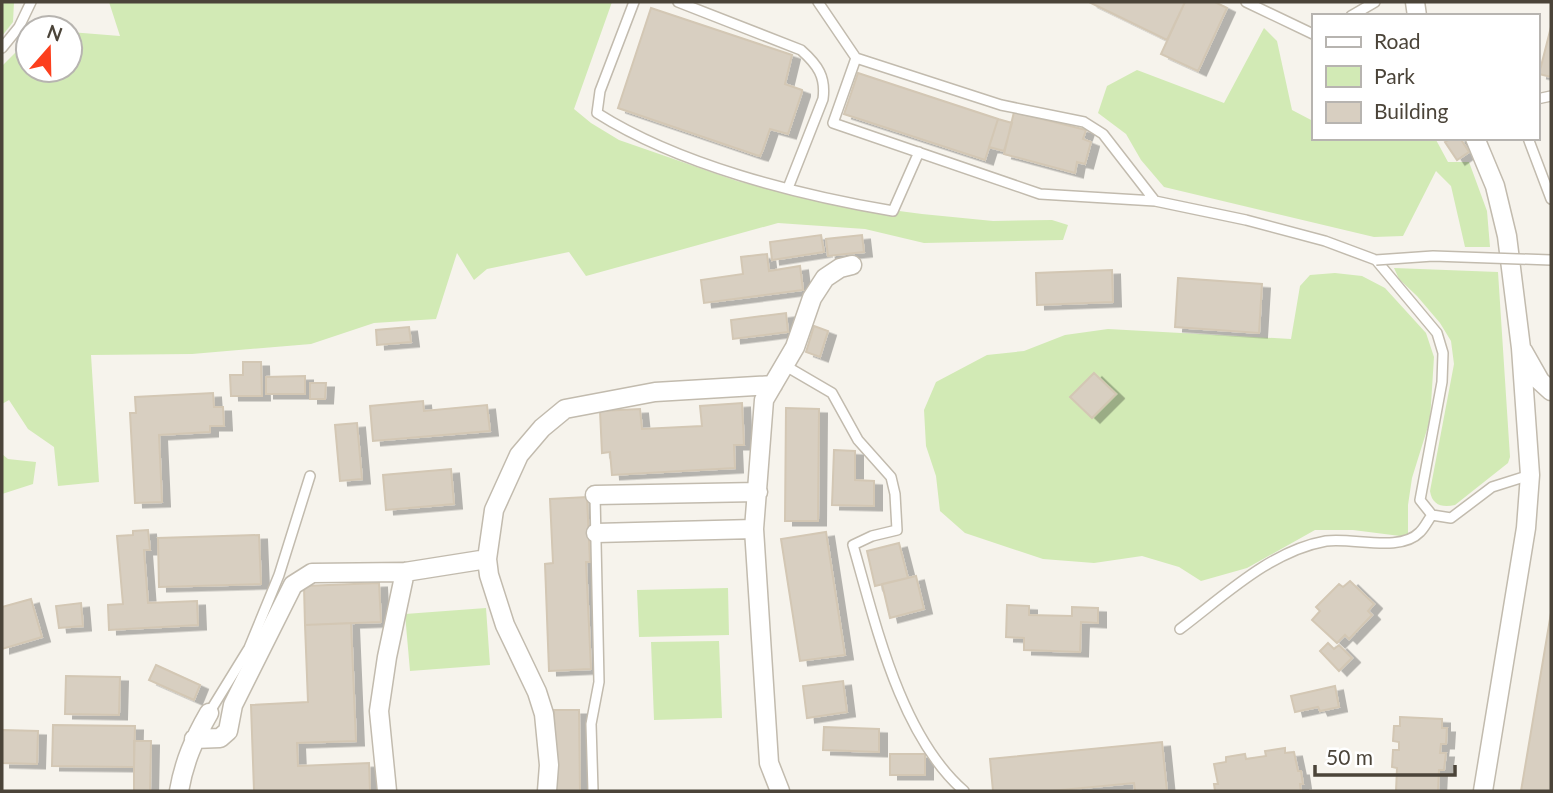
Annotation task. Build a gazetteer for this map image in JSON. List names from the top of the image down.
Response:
{
  "legend": ["Road", "Park", "Building"],
  "scale_bar": "50 m",
  "north": "top"
}
